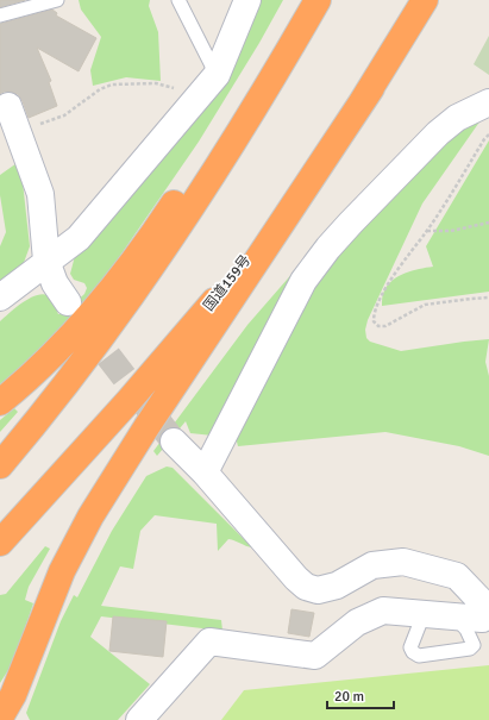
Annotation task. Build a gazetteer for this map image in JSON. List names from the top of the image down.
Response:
{
  "streets": {
    "highway": ["国道159号"]
  },
  "scale_bar": "20 m"
}
